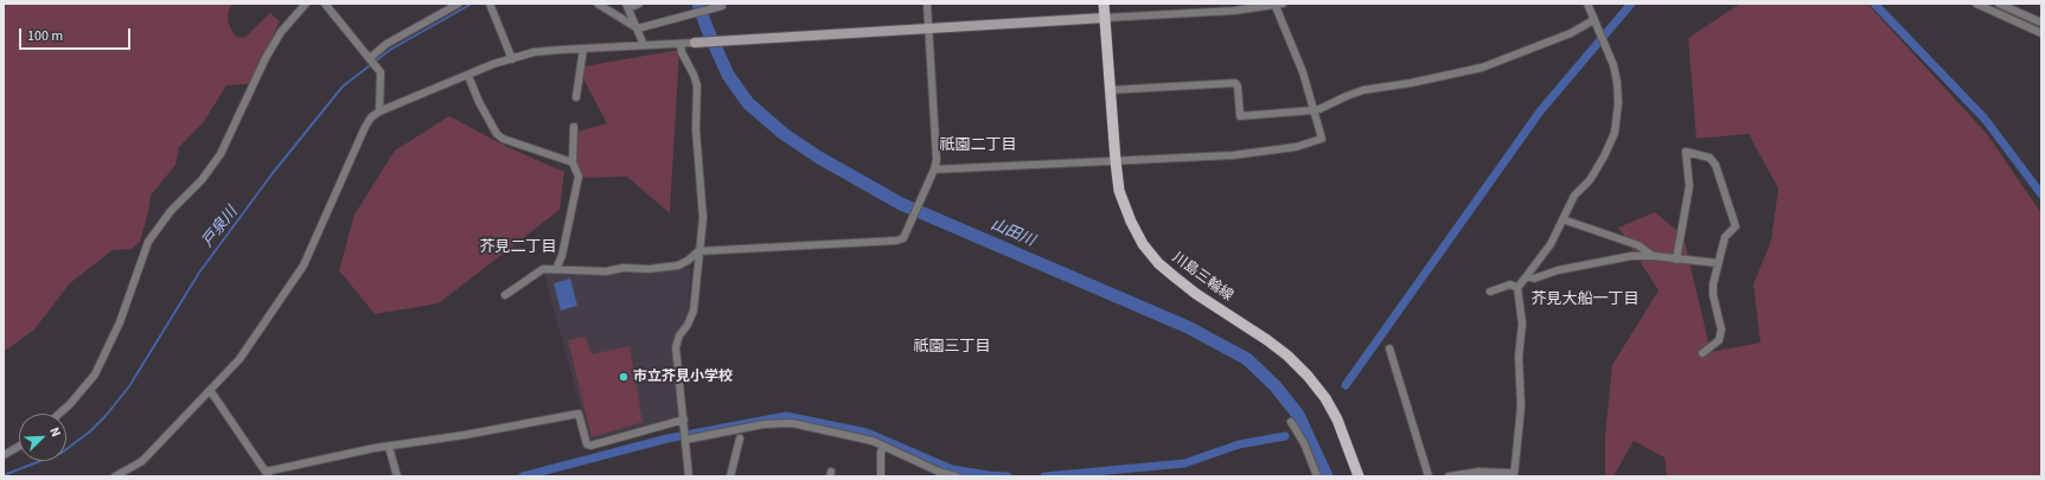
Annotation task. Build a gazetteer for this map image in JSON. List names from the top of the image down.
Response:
{
  "streets": {
    "main road": ["川島三輪線"]
  },
  "districts": [
    "祇園二丁目",
    "芥見二丁目",
    "芥見大船一丁目",
    "祇園三丁目"
  ],
  "water": ["戸泉川", "山田川"],
  "places": ["市立芥見小学校"],
  "scale_bar": "100 m",
  "north": "top right"
}
